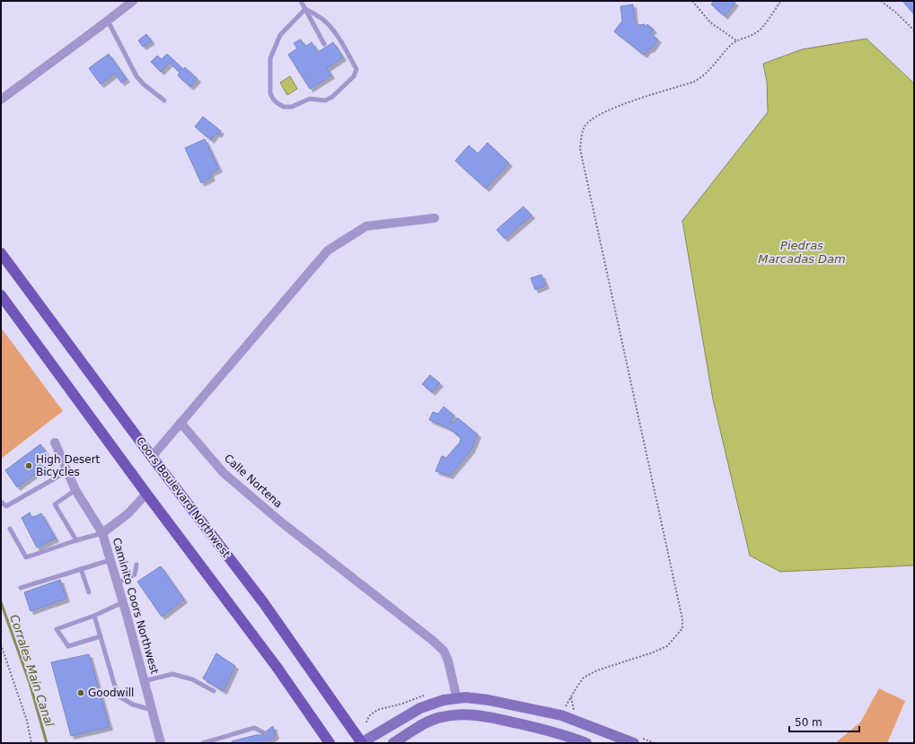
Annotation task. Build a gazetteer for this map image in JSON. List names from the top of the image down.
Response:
{
  "streets": {
    "main road": ["Coors Boulevard Northwest"],
    "street": ["Calle Nortena", "Caminito Coors Northwest"]
  },
  "water": ["Piedras Marcadas Dam", "Corrales Main Canal"],
  "places": ["High Desert Bicycles", "Goodwill"],
  "scale_bar": "50 m"
}
